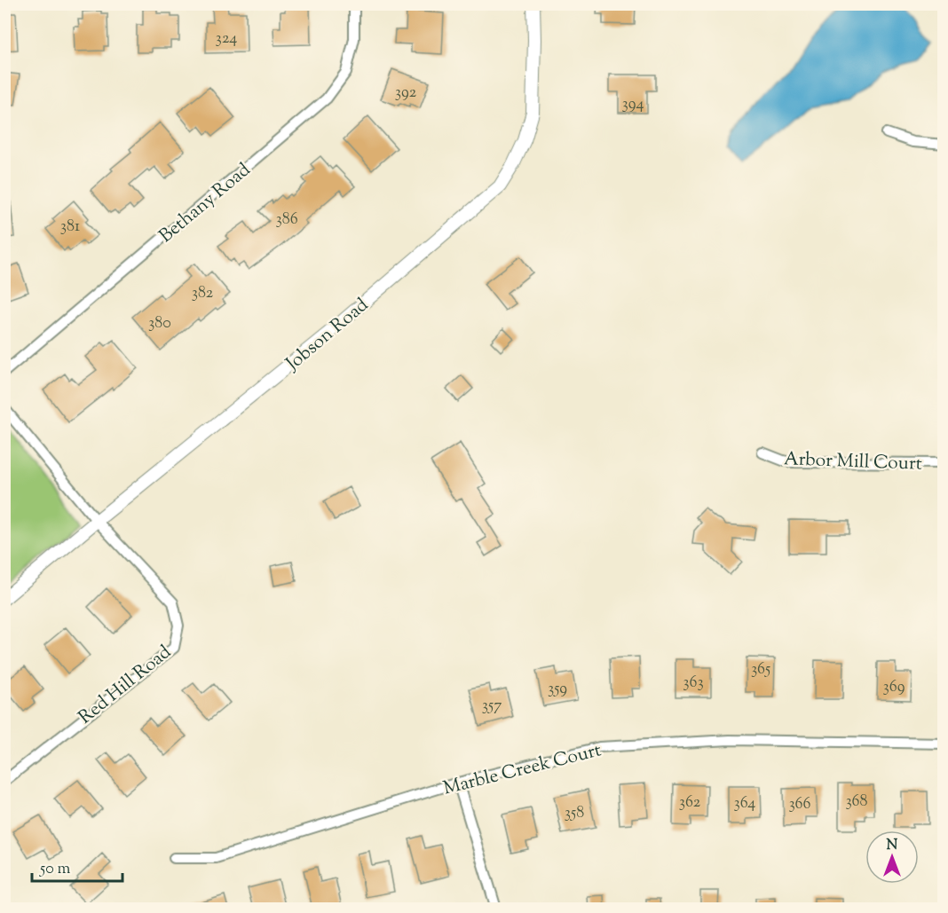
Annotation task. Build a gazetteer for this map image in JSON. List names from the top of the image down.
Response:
{
  "streets": {
    "street": [
      "Bethany Road",
      "Jobson Road",
      "Arbor Mill Court",
      "Red Hill Road",
      "Marble Creek Court"
    ]
  },
  "crossings": [
    ["Jobson Road", "Red Hill Road"]
  ],
  "house_numbers": [
    "324",
    "392",
    "394",
    "386",
    "381",
    "382",
    "380",
    "365",
    "363",
    "369",
    "359",
    "357",
    "368",
    "362",
    "364",
    "366",
    "358"
  ],
  "scale_bar": "50 m",
  "north": "top"
}
